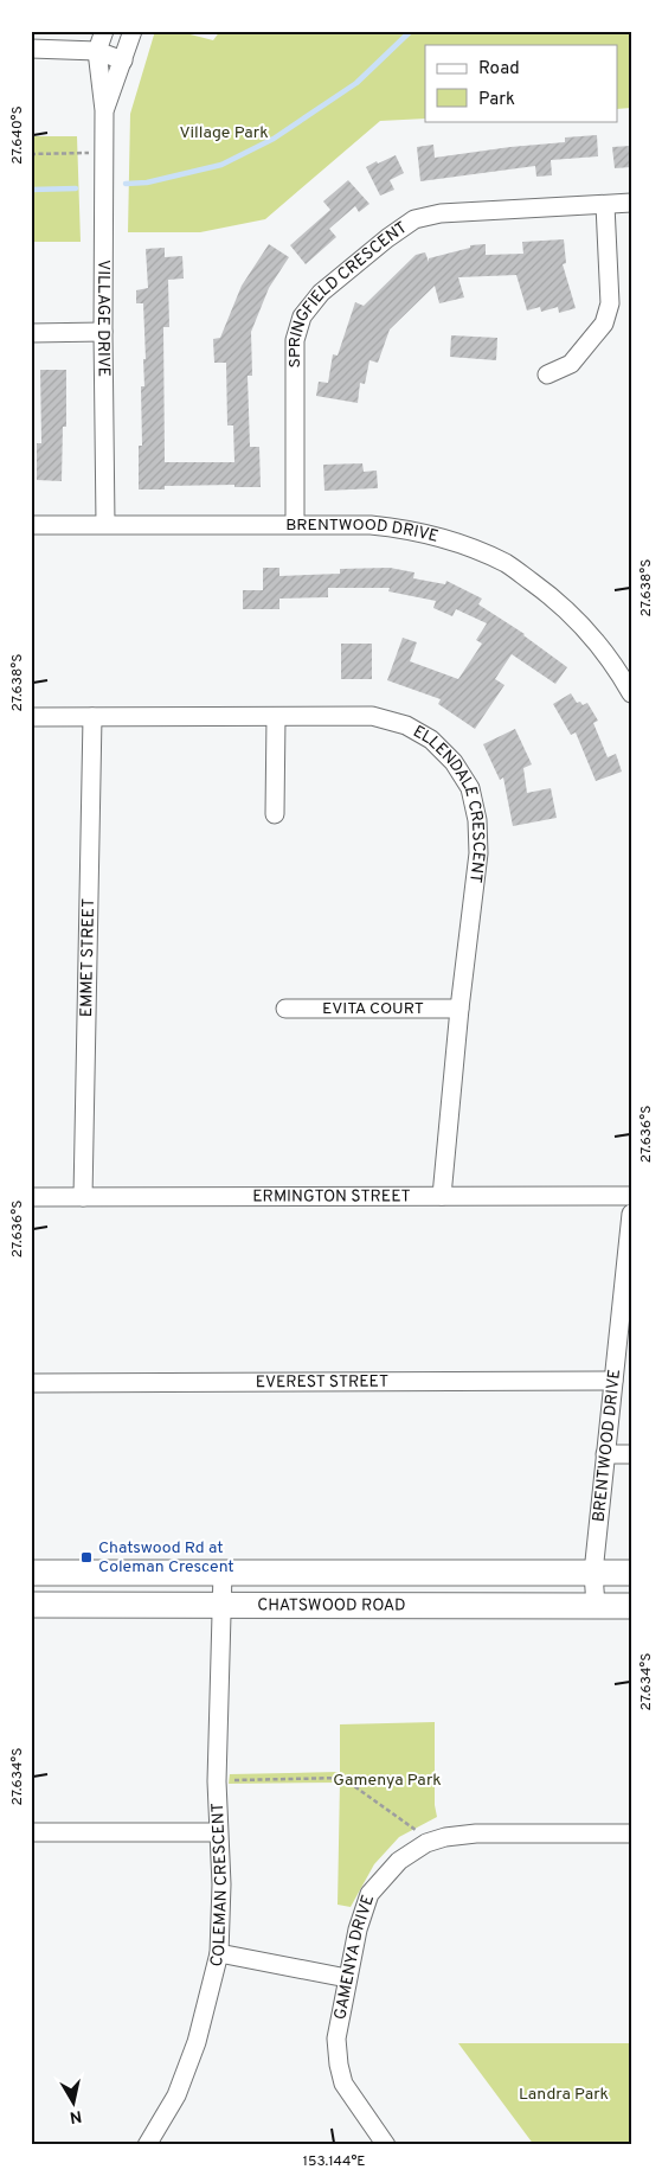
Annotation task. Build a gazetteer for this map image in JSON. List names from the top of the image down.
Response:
{
  "streets": {
    "main road": ["CHATSWOOD ROAD"],
    "street": [
      "SPRINGFIELD CRESCENT",
      "VILLAGE DRIVE",
      "BRENTWOOD DRIVE",
      "ELLENDALE CRESCENT",
      "EMMET STREET",
      "EVITA COURT",
      "ERMINGTON STREET",
      "EVEREST STREET",
      "COLEMAN CRESCENT",
      "GAMENYA DRIVE"
    ]
  },
  "crossings": [
    ["SPRINGFIELD CRESCENT", "BRENTWOOD DRIVE"],
    ["VILLAGE DRIVE", "BRENTWOOD DRIVE"],
    ["BRENTWOOD DRIVE", "EVEREST STREET"],
    ["BRENTWOOD DRIVE", "CHATSWOOD ROAD"],
    ["ELLENDALE CRESCENT", "EMMET STREET"],
    ["ELLENDALE CRESCENT", "EVITA COURT"],
    ["ELLENDALE CRESCENT", "ERMINGTON STREET"],
    ["EMMET STREET", "ERMINGTON STREET"],
    ["CHATSWOOD ROAD", "COLEMAN CRESCENT"]
  ],
  "parks": ["Village Park", "Gamenya Park", "Landra Park"],
  "places": {
    "transit": ["Chatswood Rd at Coleman Crescent"]
  },
  "legend": ["Road", "Park"],
  "north": "bottom",
  "coordinates": [
    "27.640°S",
    "27.638°S",
    "27.636°S",
    "27.634°S",
    "153.144°E"
  ]
}
